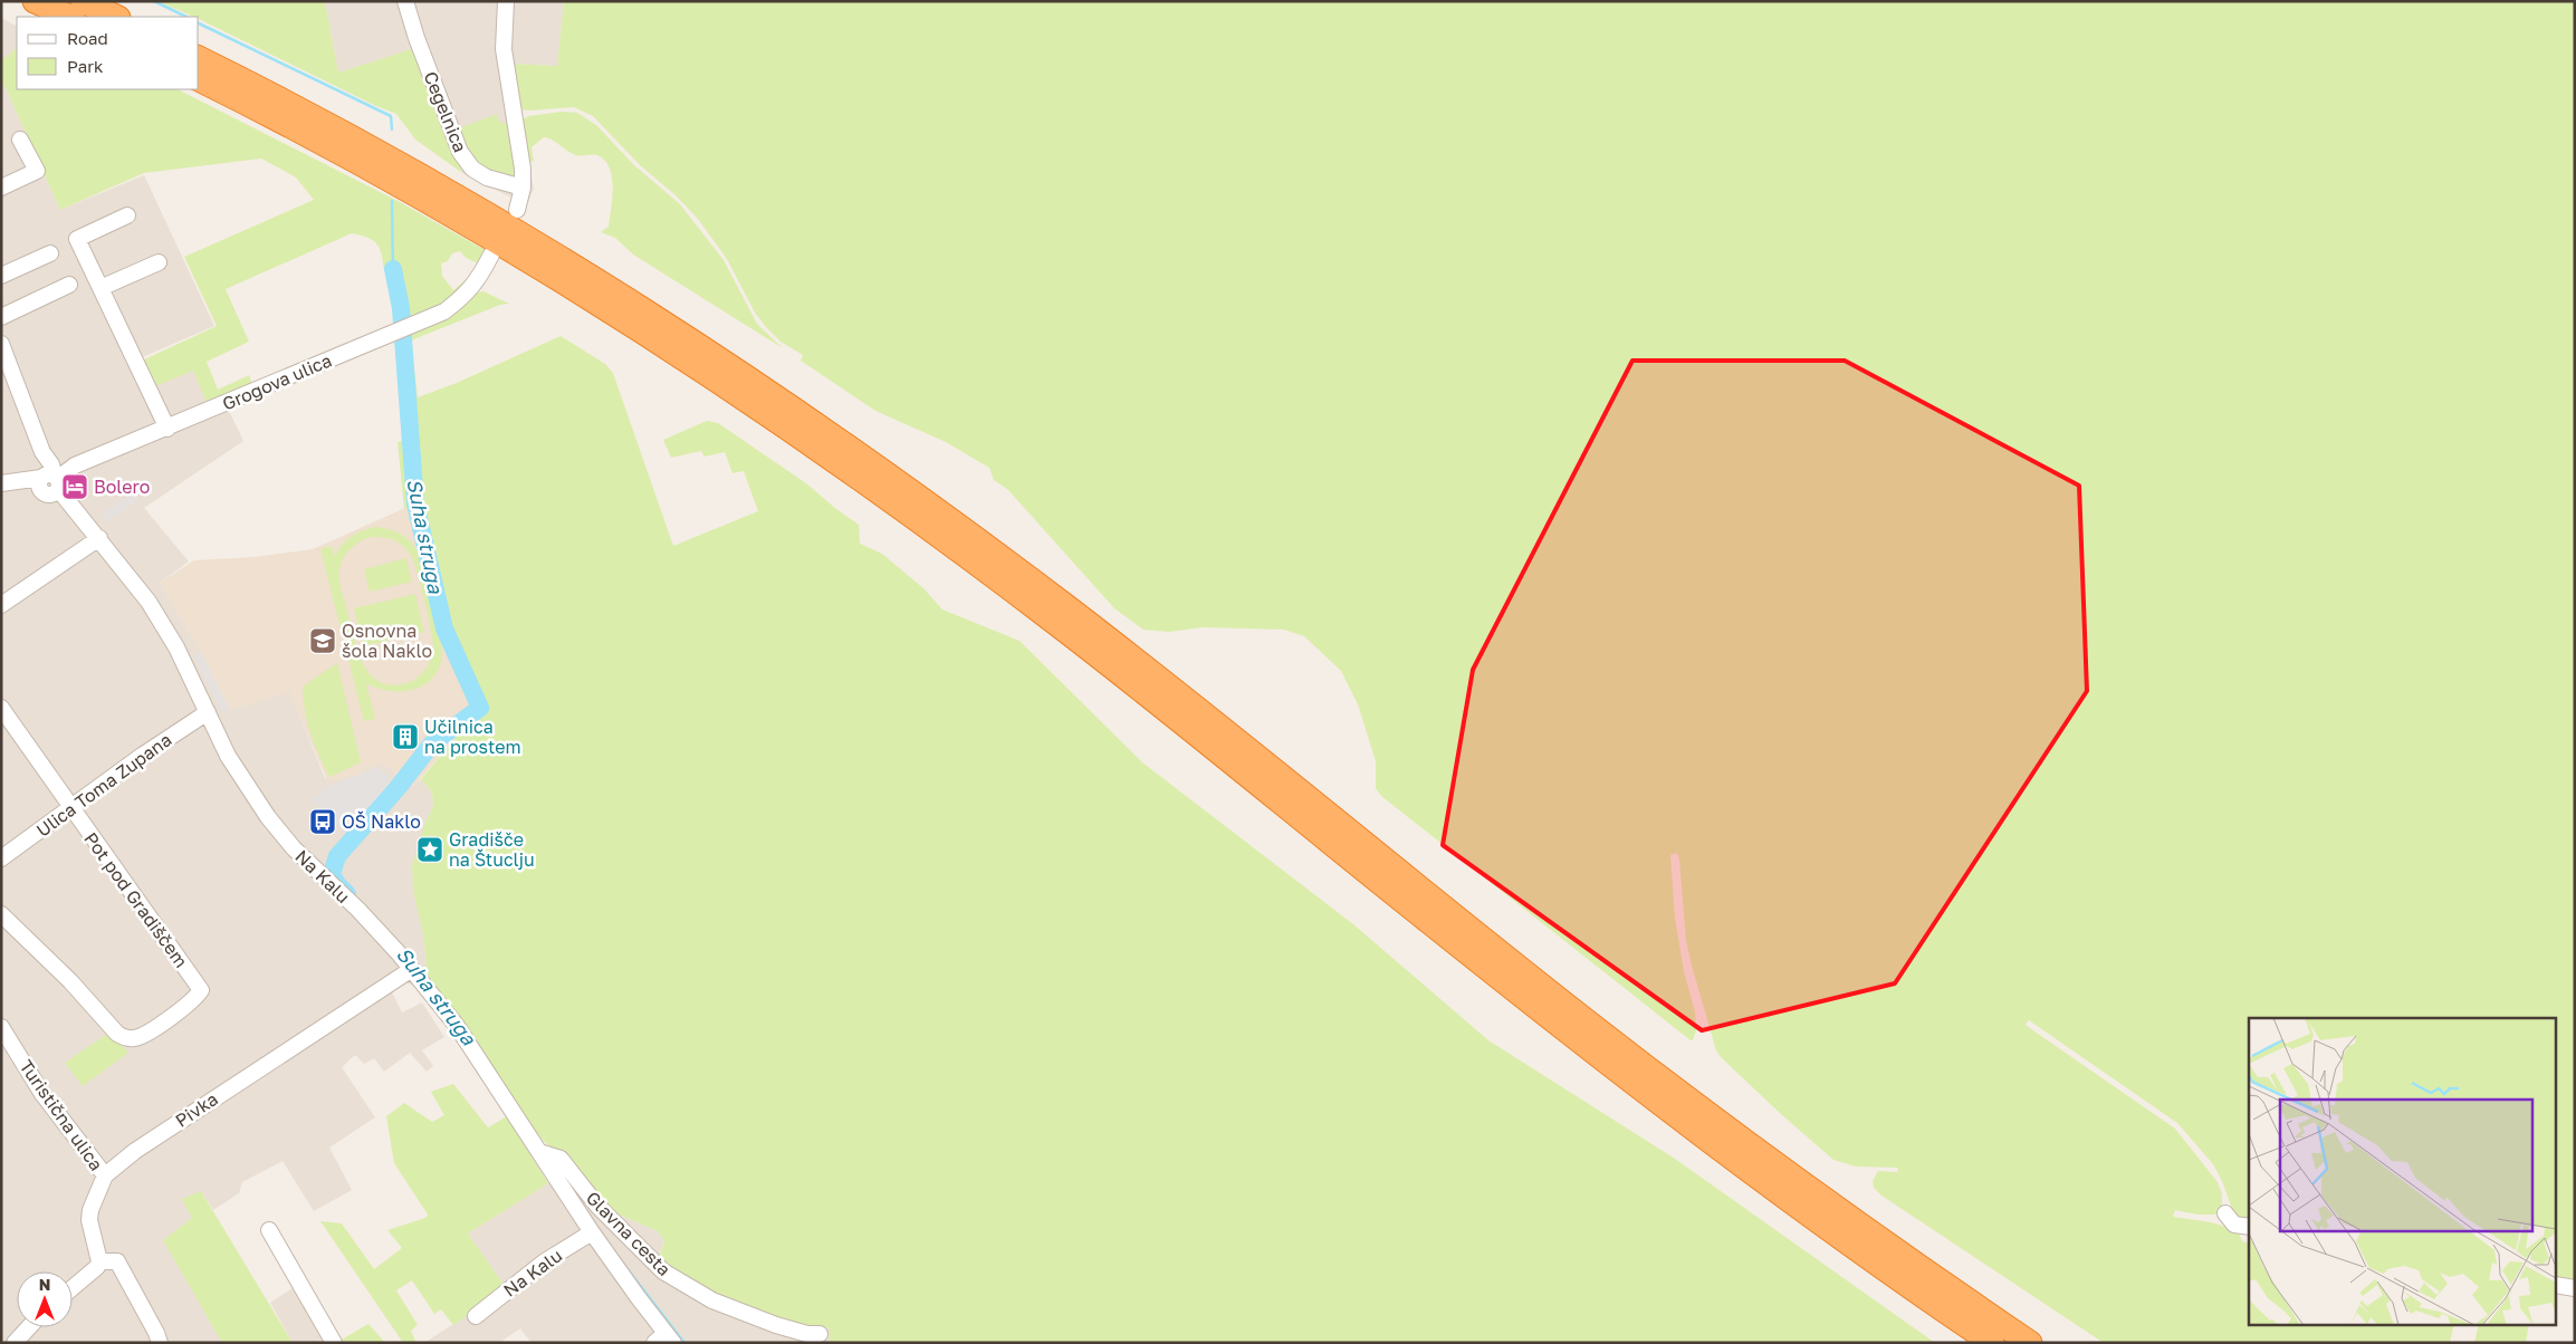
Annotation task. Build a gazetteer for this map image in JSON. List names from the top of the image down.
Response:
{
  "streets": {
    "street": [
      "Cegelnica",
      "Grogova ulica",
      "Ulica Toma Zupana",
      "Na Kalu",
      "Pot pod Gradiščem",
      "Pivka",
      "Turistična ulica",
      "Glavna cesta"
    ]
  },
  "crossings": [
    ["Grogova ulica", "Na Kalu"],
    ["Ulica Toma Zupana", "Na Kalu"],
    ["Ulica Toma Zupana", "Pot pod Gradiščem"],
    ["Na Kalu", "Pivka"],
    ["Na Kalu", "Glavna cesta"],
    ["Pivka", "Turistična ulica"]
  ],
  "water": ["Suha struga"],
  "places": {
    "hotel": ["Bolero"],
    "school or university": ["Osnovna šola Naklo"],
    "building": ["Učilnica na prostem"],
    "bus stop": ["OŠ Naklo"],
    "place": ["Gradišče na Štuclju"]
  },
  "legend": ["Road", "Park"],
  "north": "top"
}
